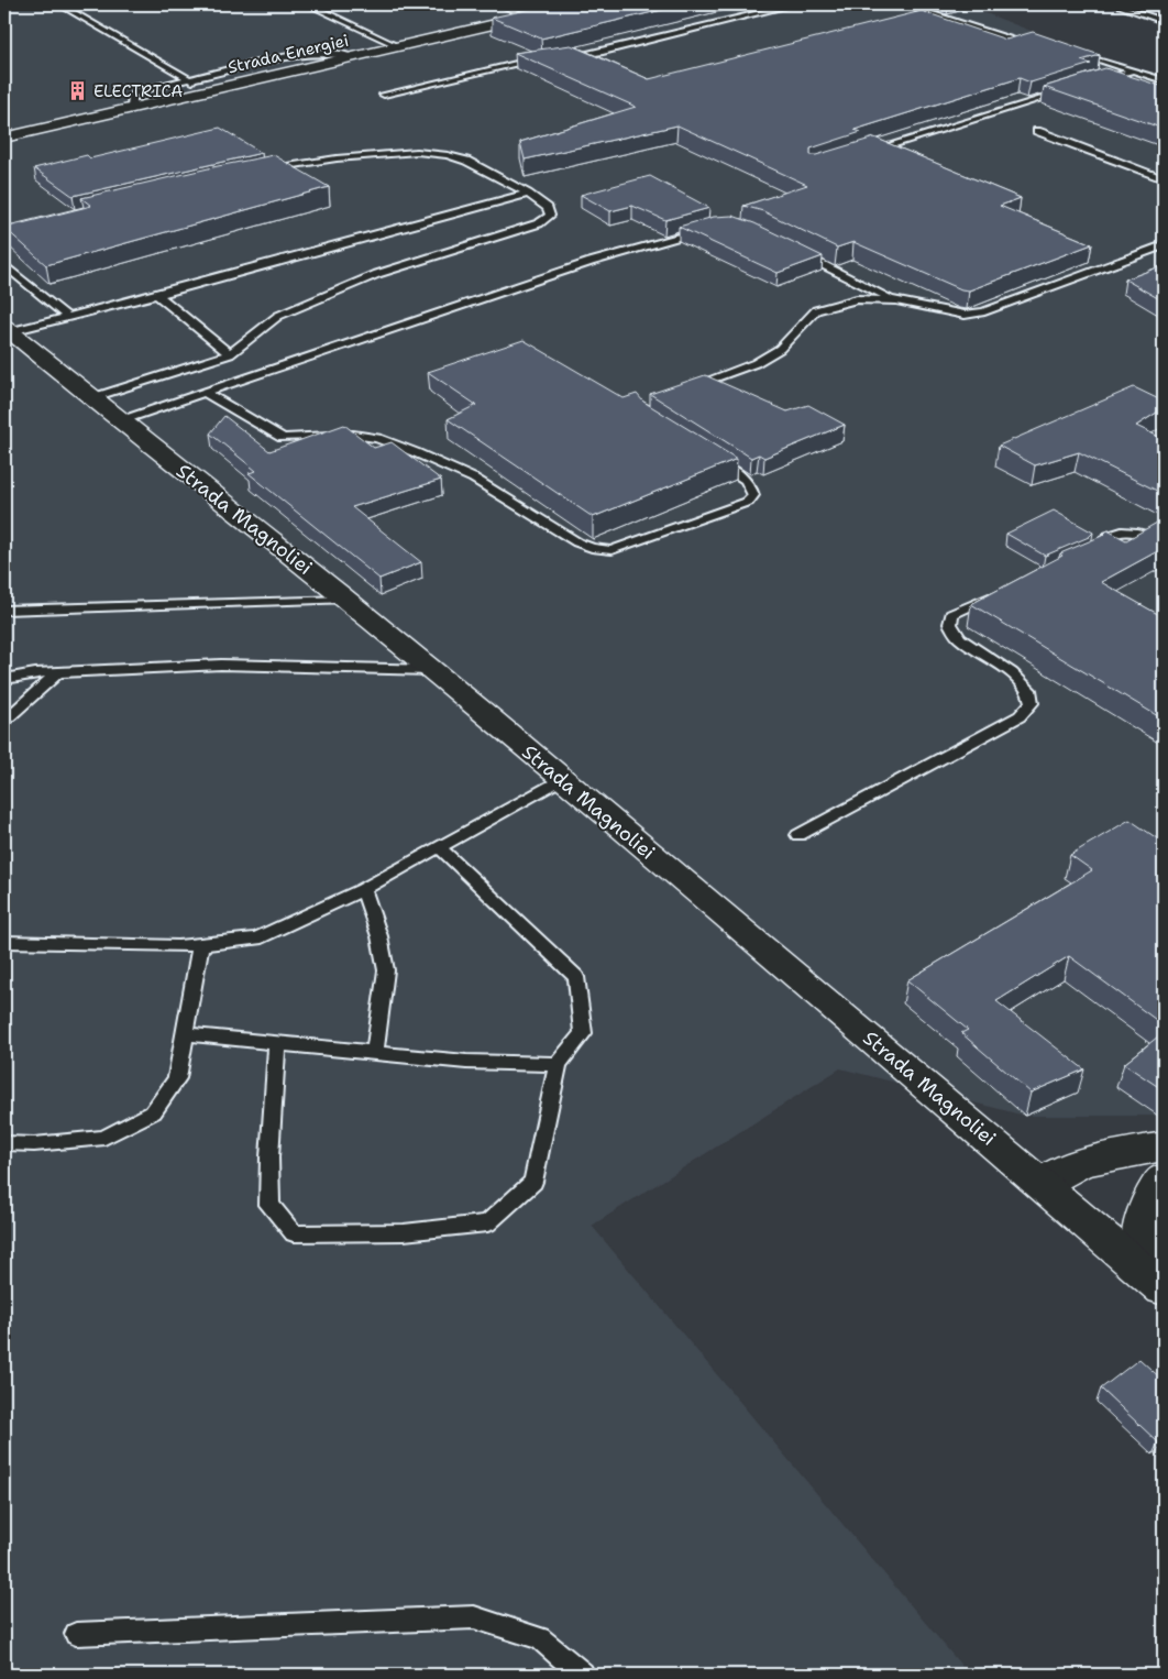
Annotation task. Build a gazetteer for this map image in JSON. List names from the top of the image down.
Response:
{
  "streets": {
    "main road": ["Strada Energiei", "Strada Magnoliei"]
  },
  "places": {
    "building": ["ELECTRICA"]
  }
}
